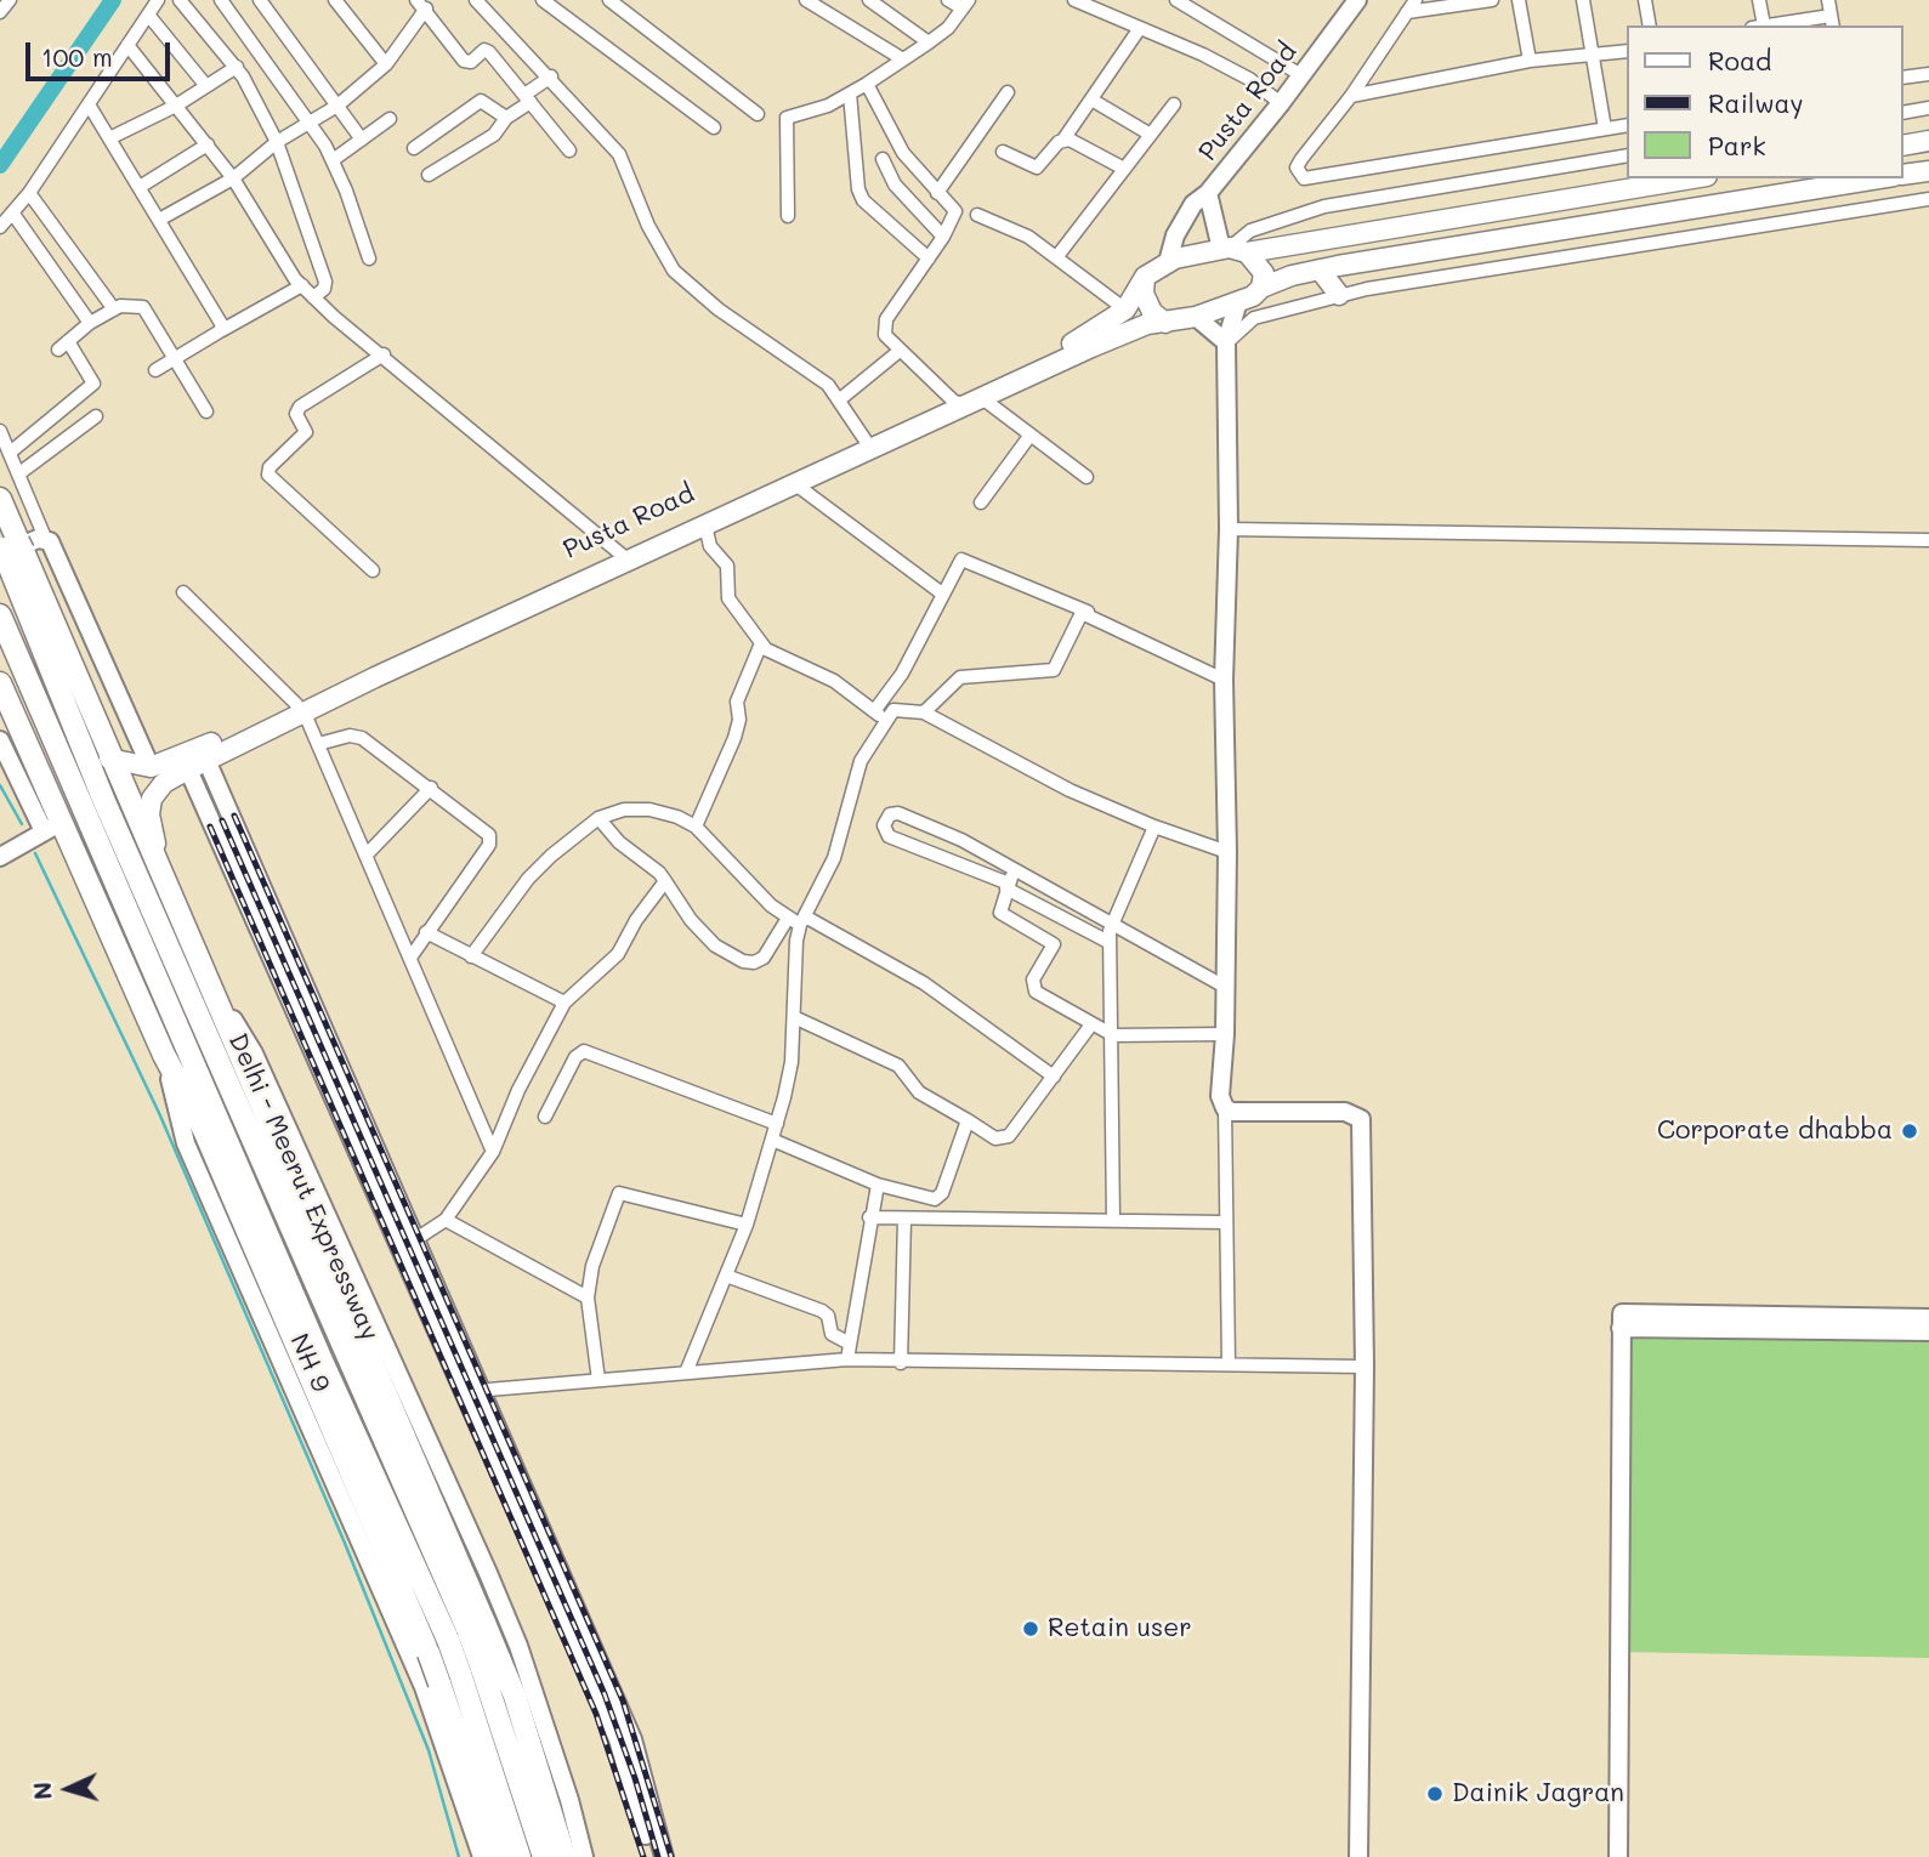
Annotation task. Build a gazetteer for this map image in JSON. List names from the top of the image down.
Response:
{
  "streets": {
    "highway": ["Delhi - Meerut Expressway"],
    "main road": ["Pusta Road"]
  },
  "places": ["Corporate dhabba", "Retain user", "Dainik Jagran"],
  "legend": ["Road", "Railway", "Park"],
  "scale_bar": "100 m",
  "north": "left"
}
